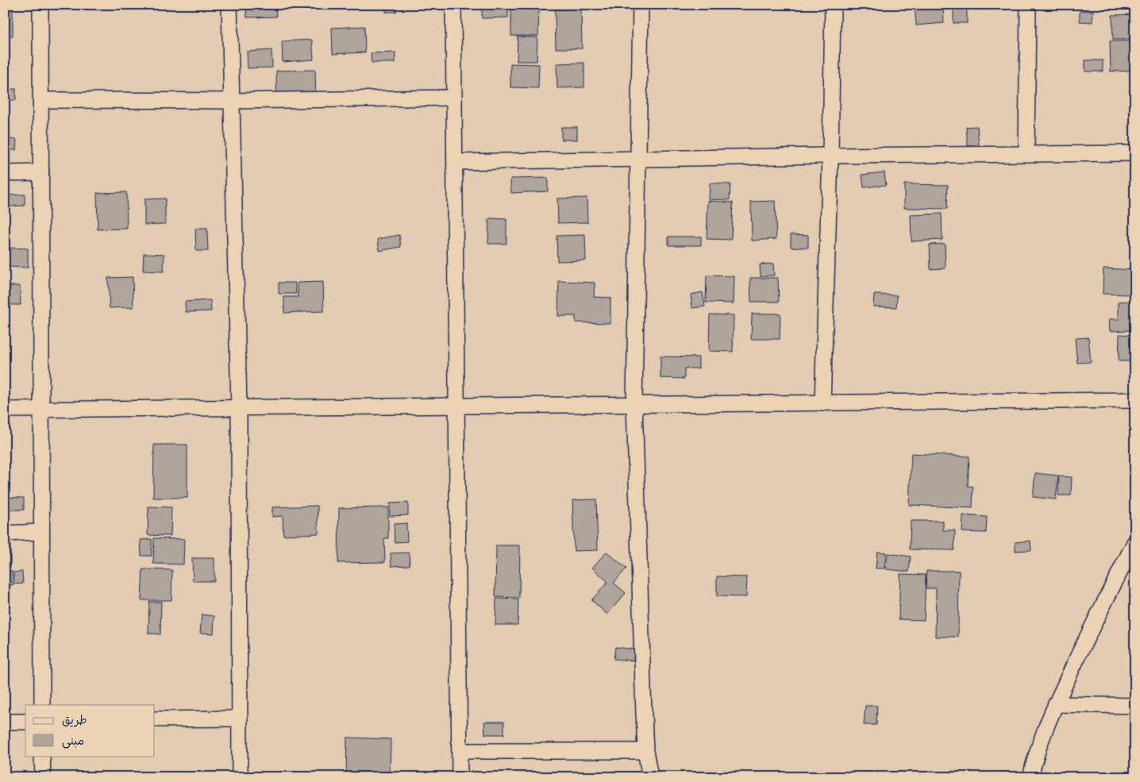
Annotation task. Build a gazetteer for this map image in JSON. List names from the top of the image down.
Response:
{
  "legend": ["طريق", "مبنى"]
}
